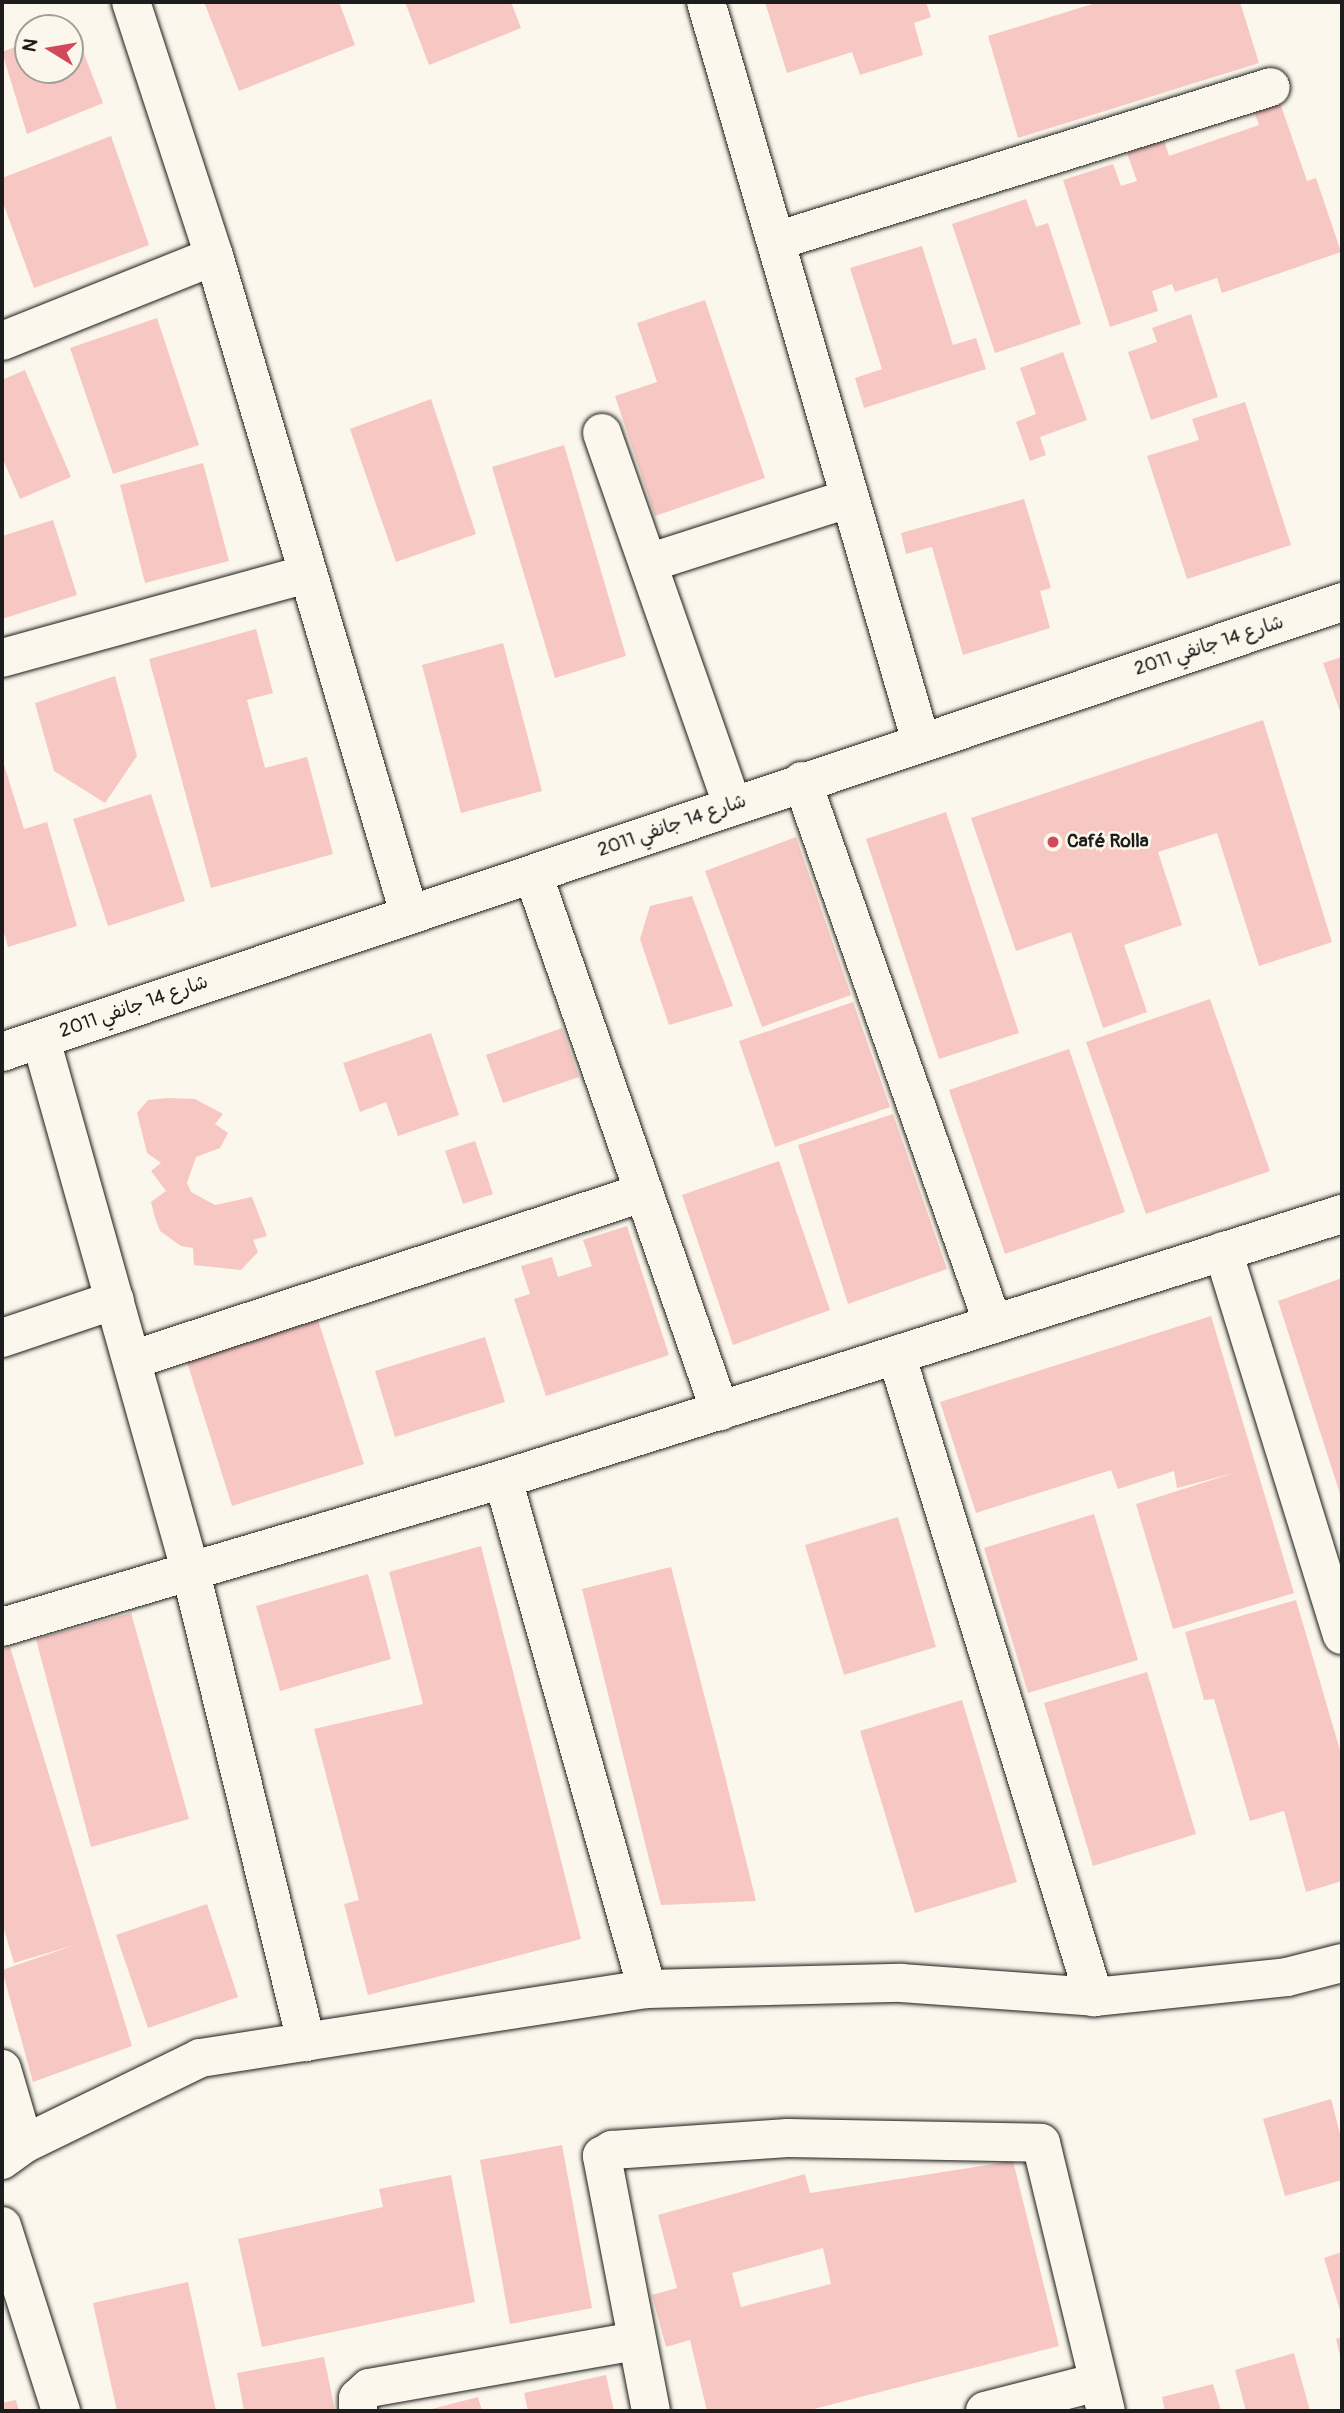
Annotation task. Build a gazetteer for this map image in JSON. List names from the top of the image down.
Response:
{
  "streets": {
    "street": ["شارع 14 جانفي 2011"]
  },
  "places": ["Café Rolla"],
  "north": "left"
}
